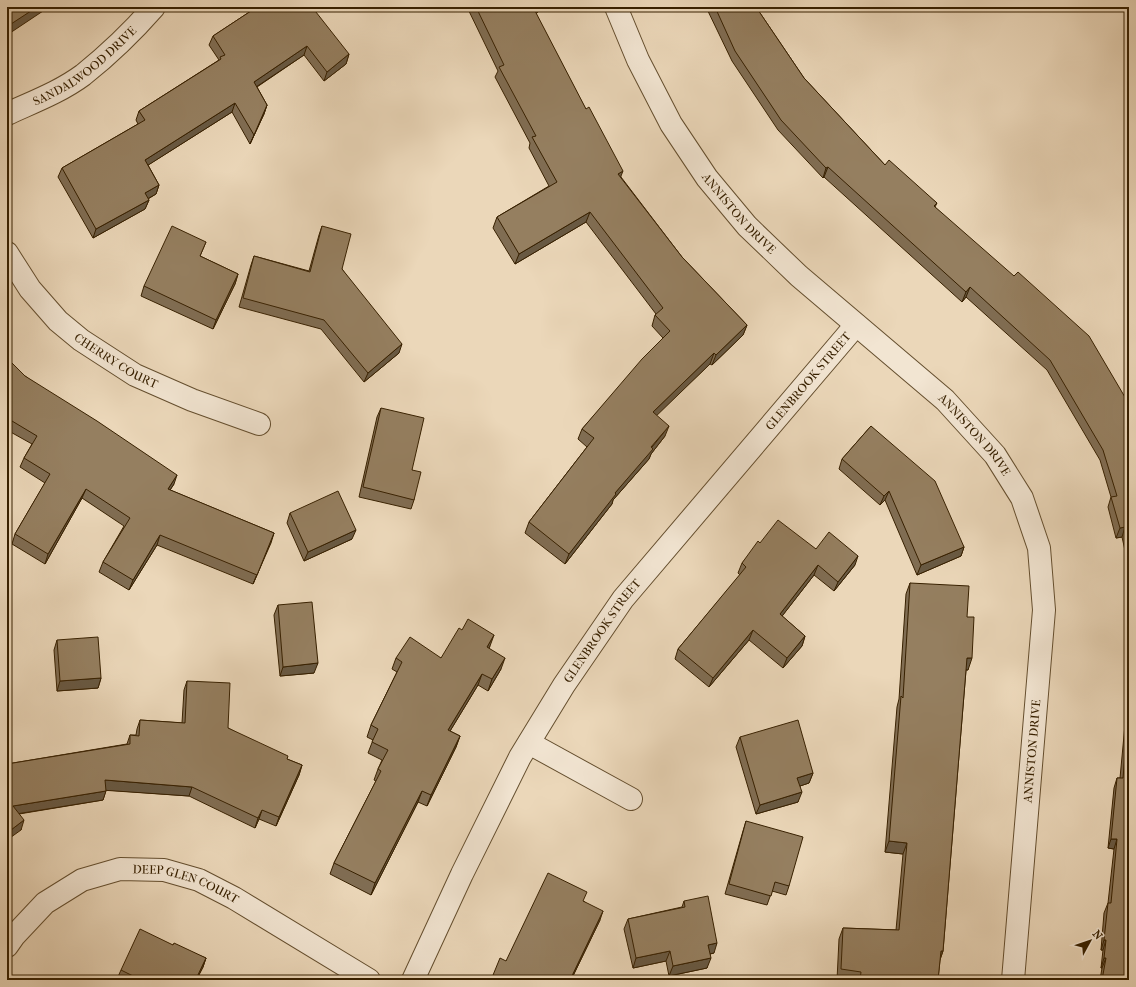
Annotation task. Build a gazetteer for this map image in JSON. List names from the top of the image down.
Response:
{
  "streets": {
    "street": [
      "SANDALWOOD DRIVE",
      "ANNISTON DRIVE",
      "CHERRY COURT",
      "GLENBROOK STREET",
      "DEEP GLEN COURT"
    ]
  },
  "crossings": [
    ["ANNISTON DRIVE", "GLENBROOK STREET"]
  ],
  "north": "top right"
}
